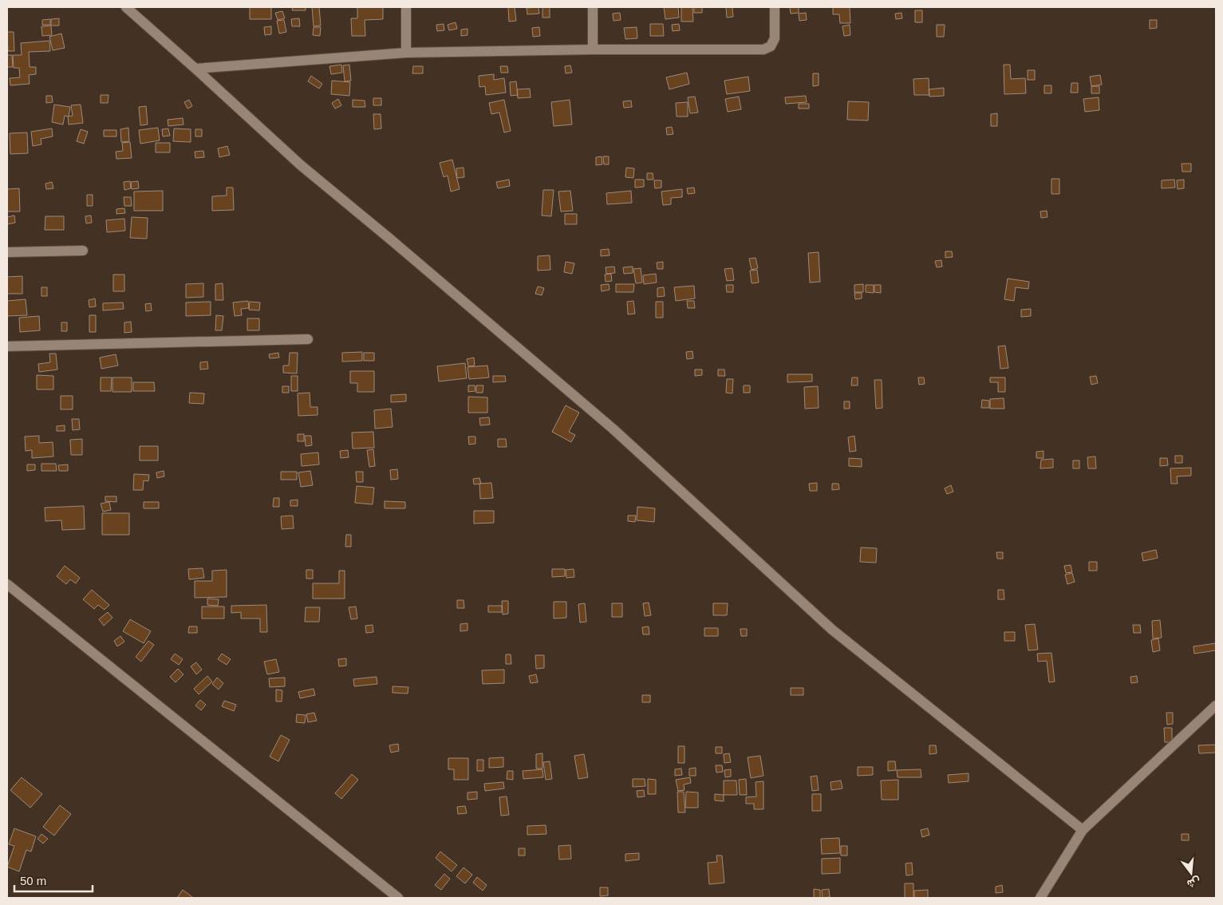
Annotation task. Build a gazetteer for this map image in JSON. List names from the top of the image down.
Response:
{
  "scale_bar": "50 m",
  "north": "bottom"
}
